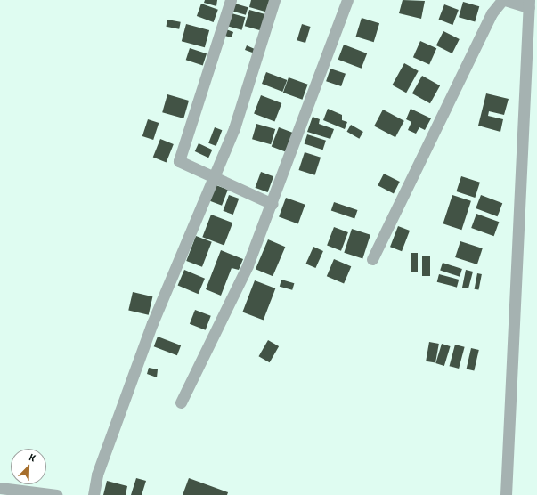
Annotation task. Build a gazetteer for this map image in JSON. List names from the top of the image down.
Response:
{
  "north": "top right"
}
